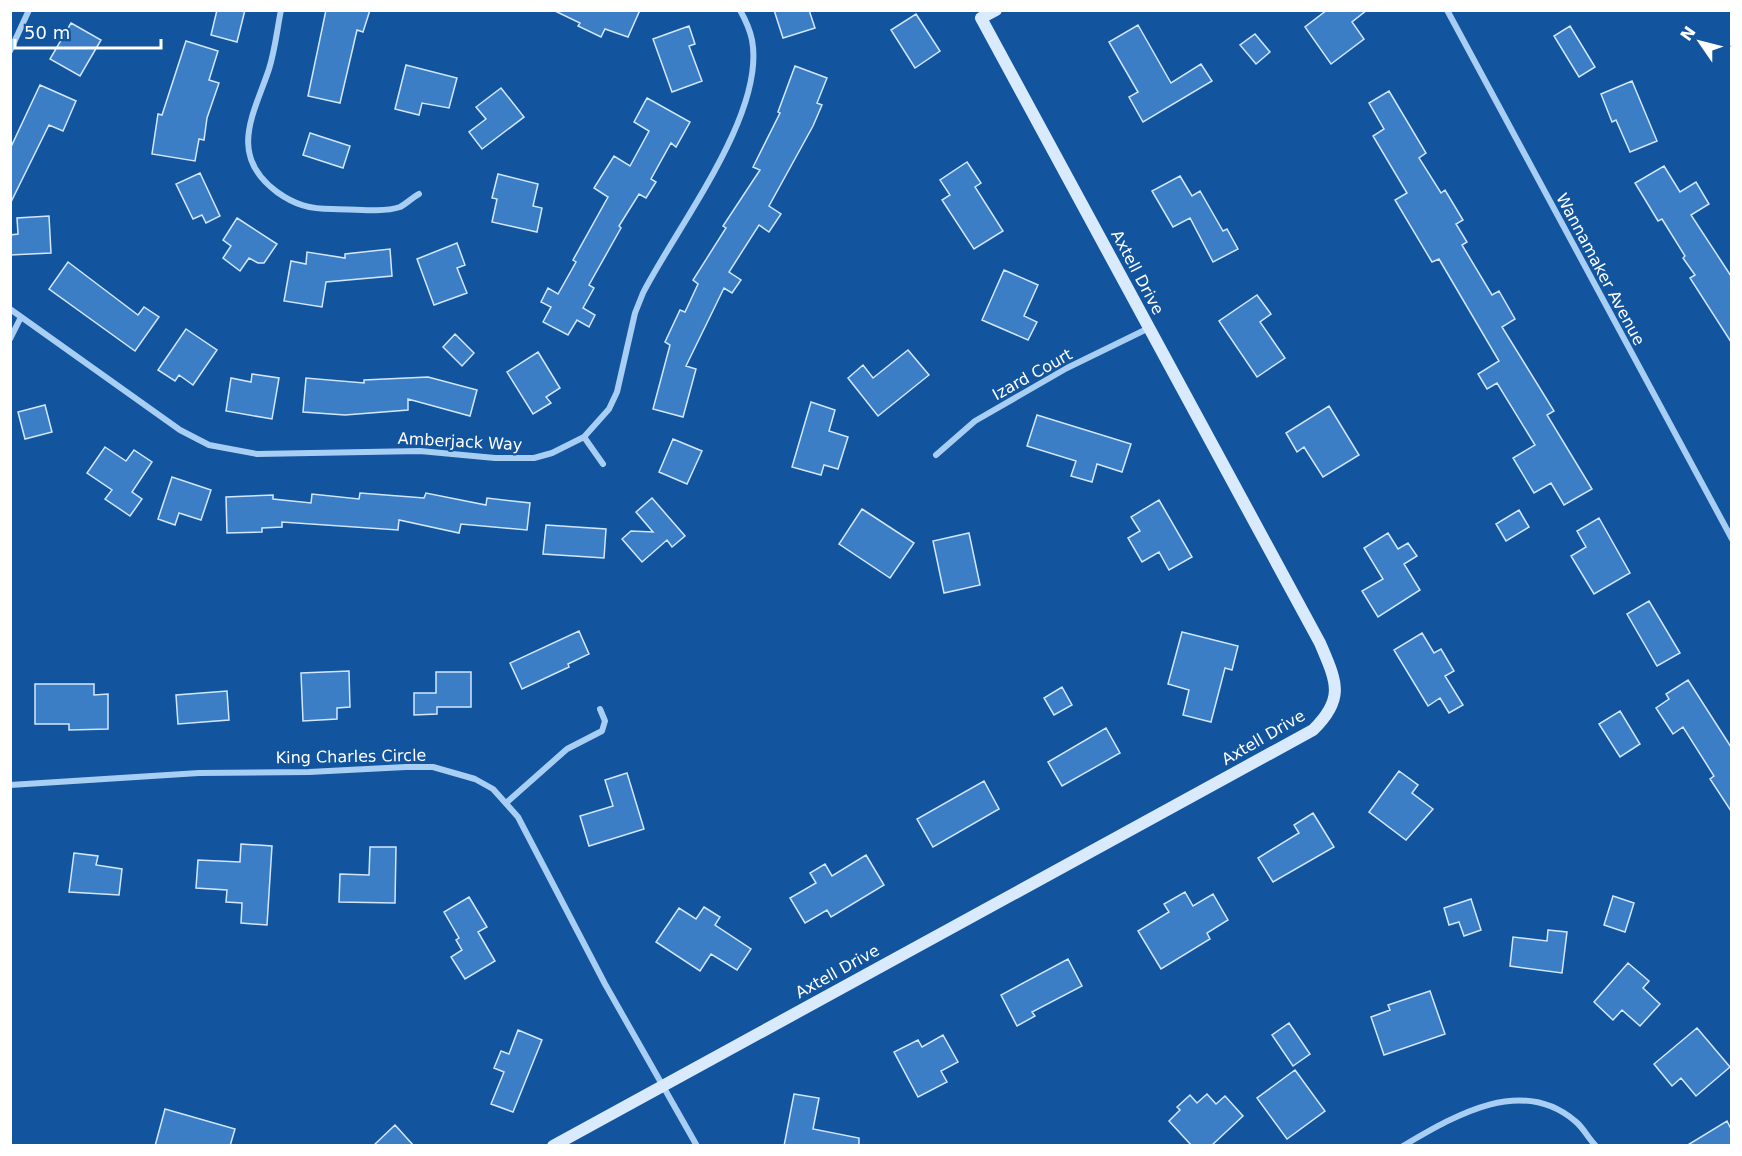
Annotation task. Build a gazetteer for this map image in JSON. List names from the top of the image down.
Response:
{
  "streets": {
    "street": [
      "Wannamaker Avenue",
      "Axtell Drive",
      "Izard Court",
      "Amberjack Way",
      "King Charles Circle"
    ]
  },
  "crossings": [
    ["Axtell Drive", "Izard Court"],
    ["Axtell Drive", "King Charles Circle"]
  ],
  "scale_bar": "50 m",
  "north": "top left"
}
